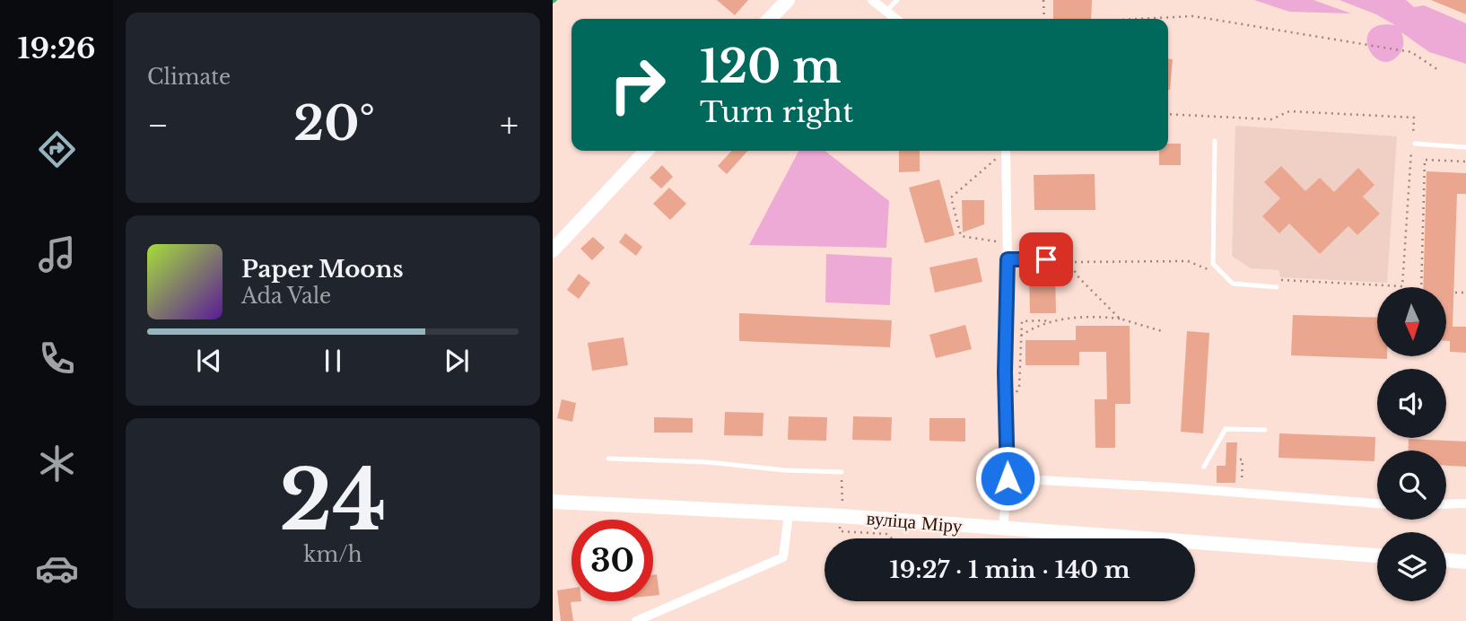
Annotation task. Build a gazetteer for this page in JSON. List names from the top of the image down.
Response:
{
  "streets": {
    "main road": ["вуліца Міру"]
  },
  "north": "bottom",
  "page": {
    "tabs": "19:26",
    "tile": [
      "Climate",
      ["24", "km/h"]
    ],
    "turn": ["120 m", "Turn right"],
    "heat": ["−", "20°", "+"],
    "song": ["Paper Moons", "Ada Vale"],
    "limit": "30",
    "trip": "19:27 · 1 min · 140 m"
  }
}
